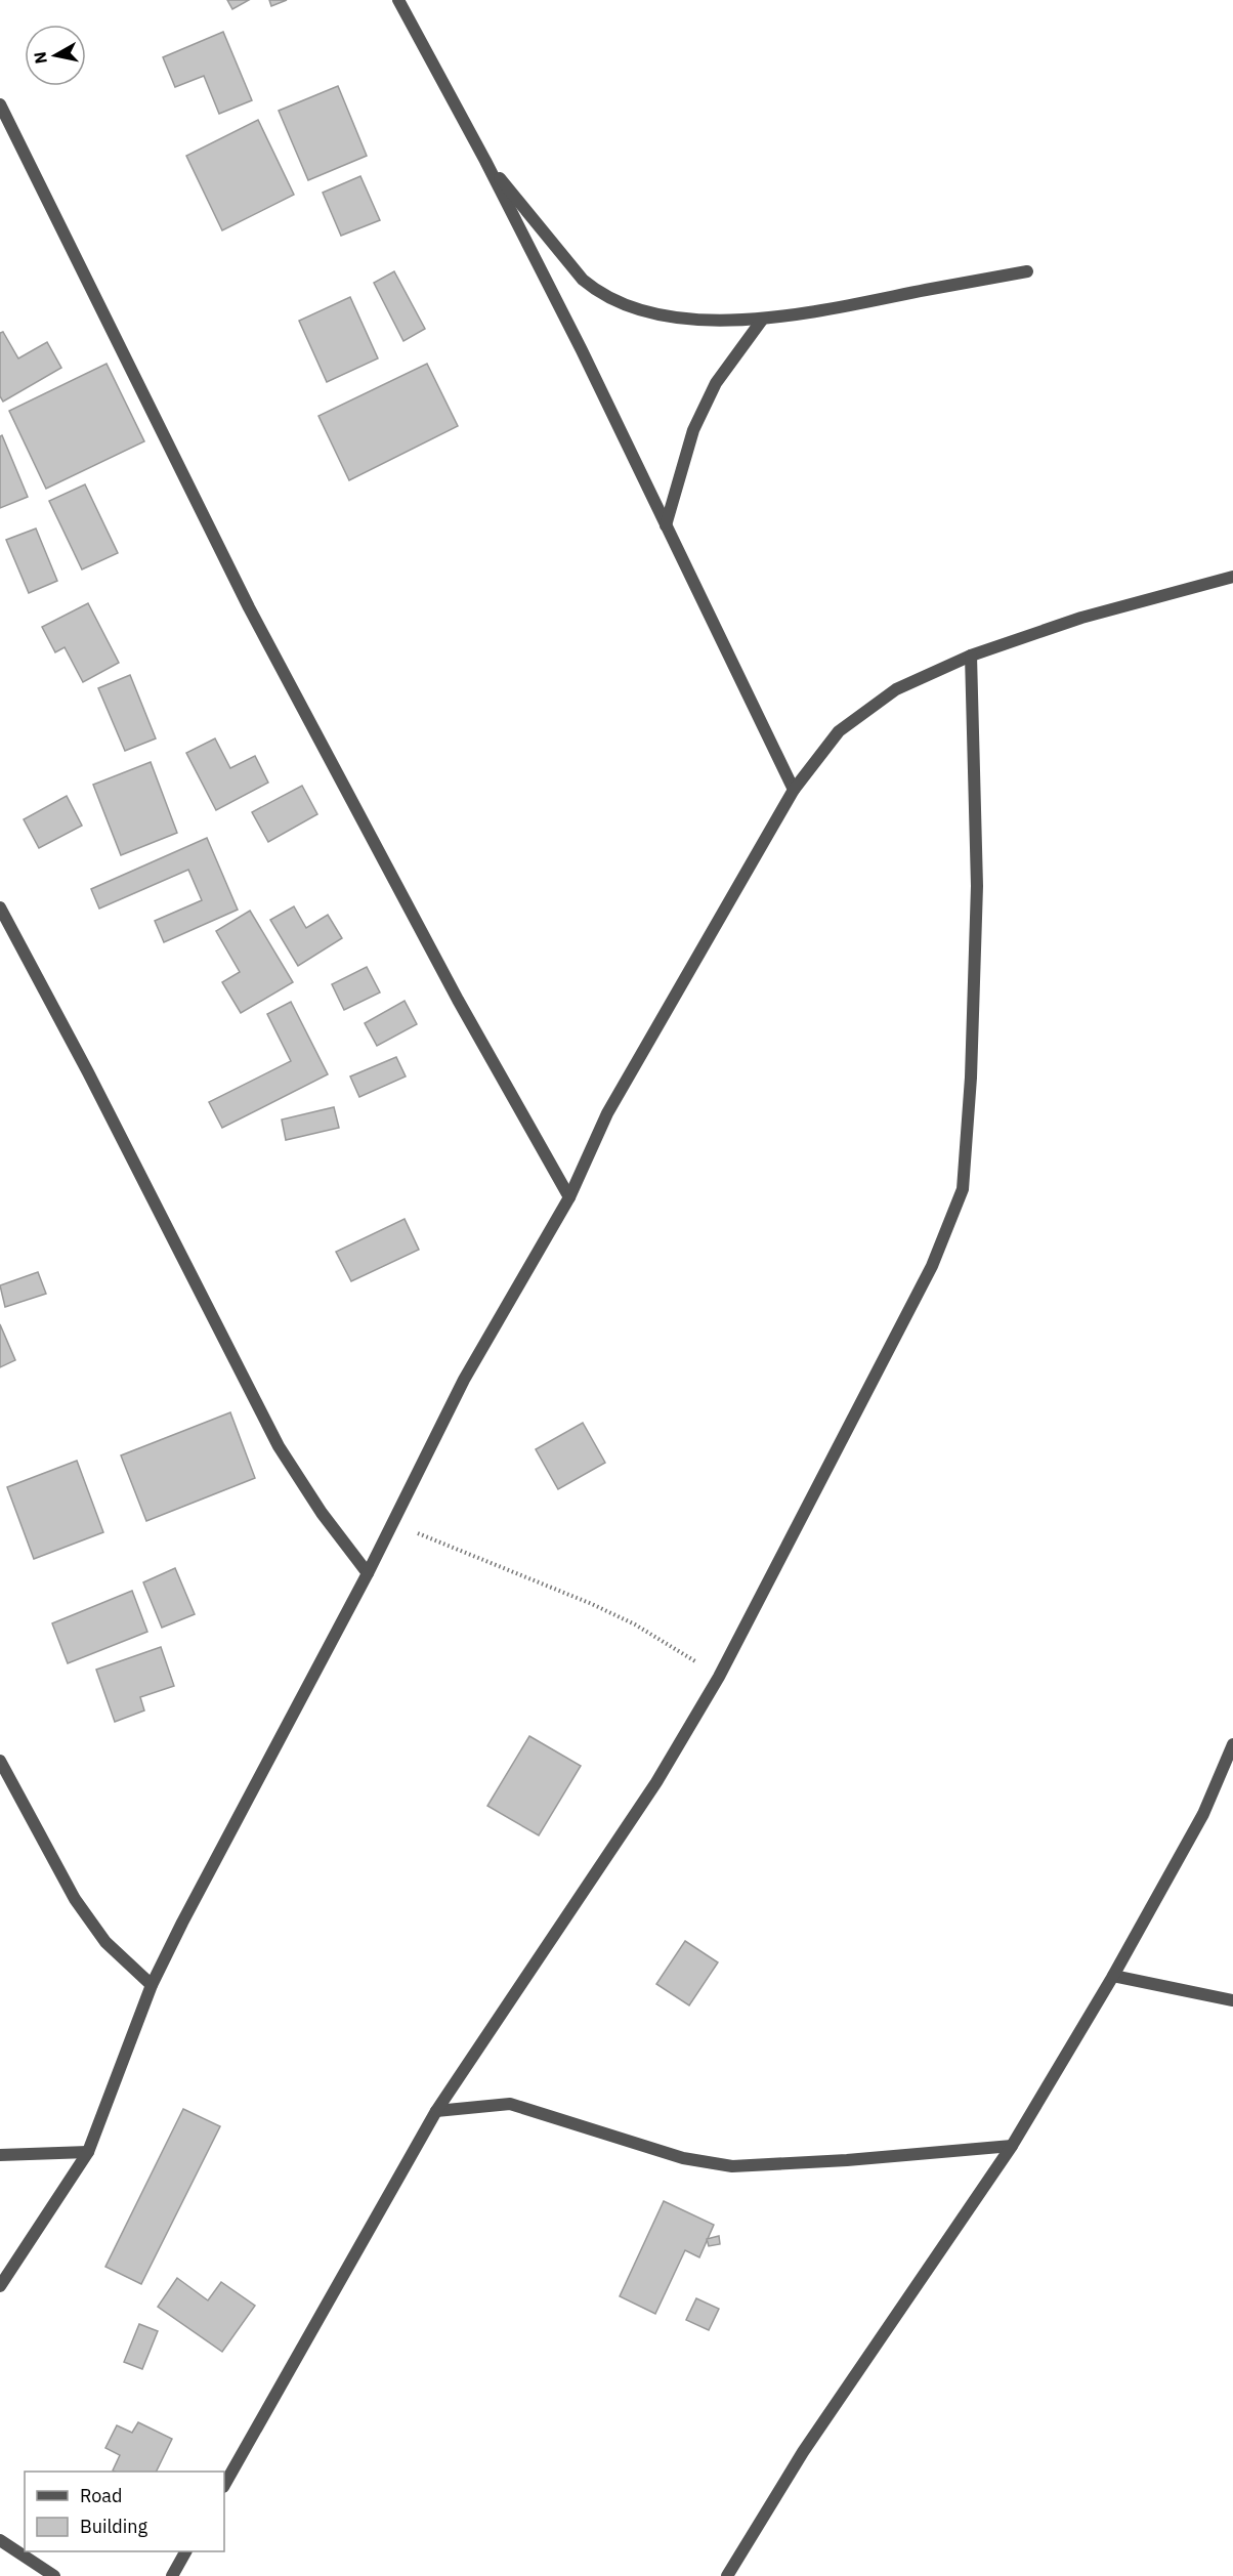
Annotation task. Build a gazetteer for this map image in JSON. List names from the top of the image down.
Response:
{
  "legend": ["Road", "Building"],
  "north": "left"
}
